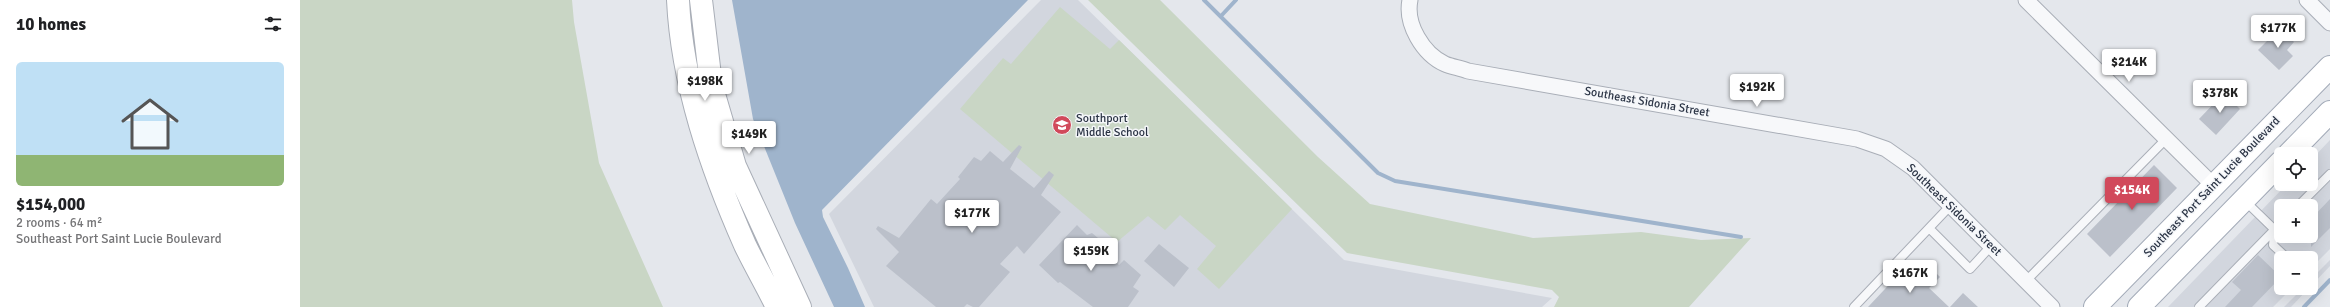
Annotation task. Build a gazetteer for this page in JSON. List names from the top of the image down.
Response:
{
  "streets": {
    "street": ["Southeast Sidonia Street", "Southeast Port Saint Lucie Boulevard"]
  },
  "places": {
    "school or university": ["Southport Middle School"]
  },
  "page": {
    "heading": "10 homes",
    "price": [
      "$177K",
      "$214K",
      "$198K",
      "$192K",
      "$378K",
      "$149K",
      "$154K",
      "$177K",
      "$159K",
      "$167K"
    ],
    "list": [
      {
        "name": "$154,000",
        "note": "2 rooms · 64 m² · Southeast Port Saint Lucie Boulevard"
      }
    ],
    "map_buttons": ["+", "−"]
  }
}
